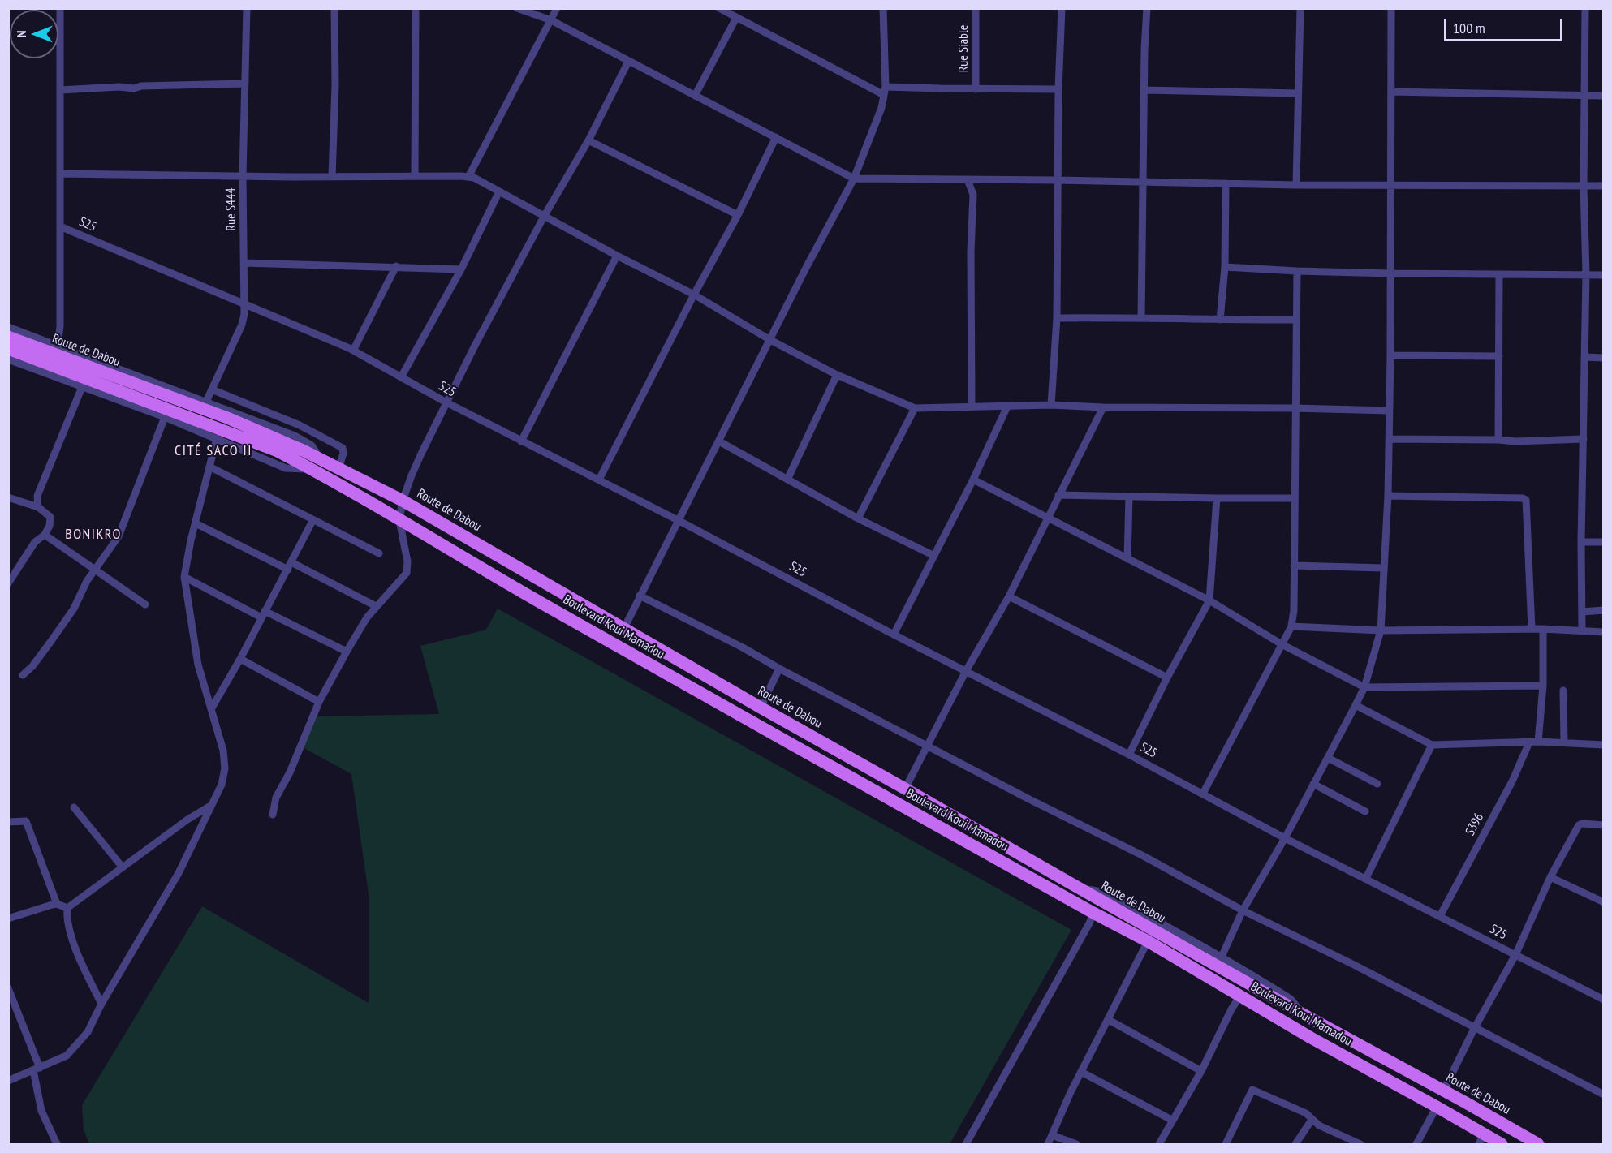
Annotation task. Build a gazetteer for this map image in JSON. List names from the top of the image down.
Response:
{
  "streets": {
    "main road": ["Route de Dabou", "Boulevard Koui Mamadou"],
    "street": [
      "Rue Siable",
      "Rue S444",
      "S25",
      "S396"
    ]
  },
  "crossings": [
    ["Rue S444", "S25"],
    ["S25", "S396"],
    ["Route de Dabou", "Boulevard Koui Mamadou"]
  ],
  "districts": ["CITÉ SACO II", "BONIKRO"],
  "scale_bar": "100 m",
  "north": "left"
}
